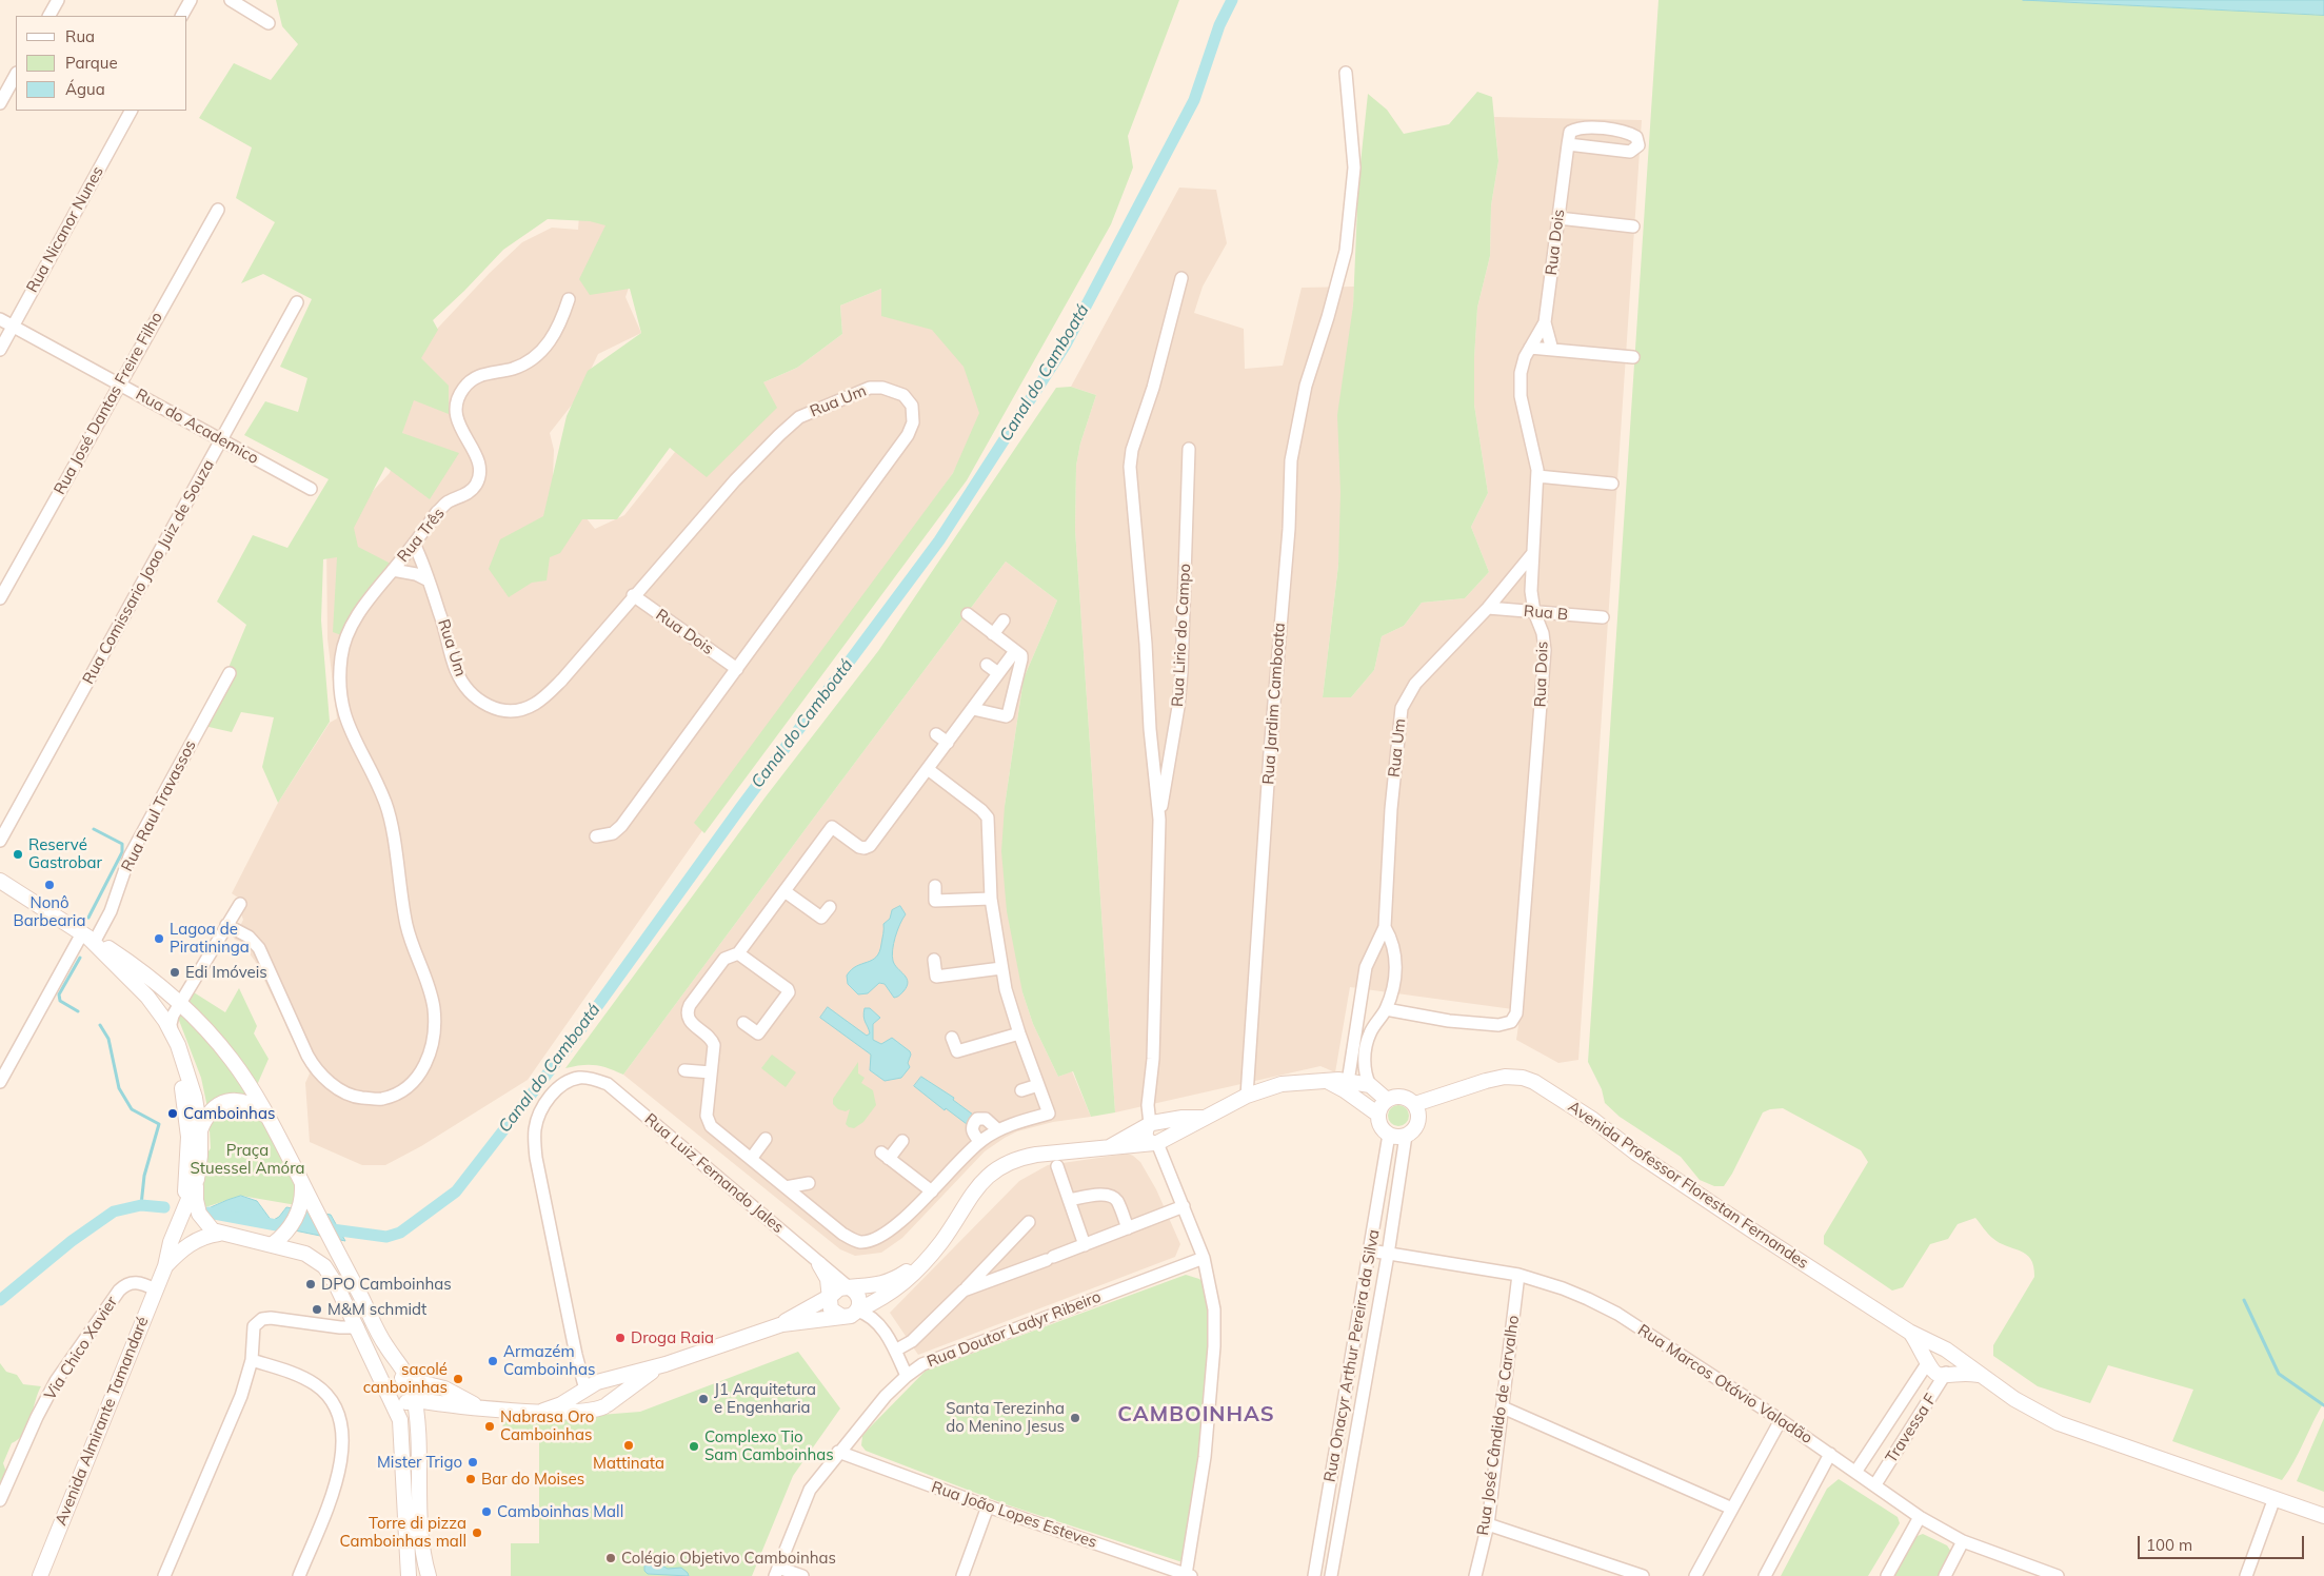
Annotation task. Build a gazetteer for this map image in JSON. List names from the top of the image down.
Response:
{
  "streets": {
    "street": [
      "Rua Nicanor Nunes",
      "Rua Dois",
      "Rua Um",
      "Rua José Dantas Freire Filho",
      "Rua do Academico",
      "Rua Três",
      "Rua Comissario Joao Juiz de Souza",
      "Rua B",
      "Rua Lirio do Campo",
      "Rua Jardim Camboata",
      "Rua Raul Travassos",
      "Rua Luiz Fernando Jales",
      "Avenida Professor Florestan Fernandes",
      "Rua Doutor Ladyr Ribeiro",
      "Via Chico Xavier",
      "Rua Onacyr Arthur Pereira da Silva",
      "Rua Marcos Otávio Valadão",
      "Avenida Almirante Tamandaré",
      "Rua José Cândido de Carvalho",
      "Travessa F",
      "Rua João Lopes Esteves"
    ]
  },
  "crossings": [
    ["Rua Nicanor Nunes", "Rua do Academico"],
    ["Rua Dois", "Rua Um"],
    ["Rua Dois", "Rua B"],
    ["Rua Um", "Rua Três"],
    ["Rua Um", "Rua B"],
    ["Rua José Dantas Freire Filho", "Rua do Academico"],
    ["Rua do Academico", "Rua Comissario Joao Juiz de Souza"],
    ["Rua Raul Travassos", "Avenida Almirante Tamandaré"],
    ["Avenida Professor Florestan Fernandes", "Rua Onacyr Arthur Pereira da Silva"],
    ["Avenida Professor Florestan Fernandes", "Travessa F"],
    ["Rua Doutor Ladyr Ribeiro", "Rua João Lopes Esteves"],
    ["Via Chico Xavier", "Avenida Almirante Tamandaré"],
    ["Rua Onacyr Arthur Pereira da Silva", "Rua Marcos Otávio Valadão"],
    ["Rua Marcos Otávio Valadão", "Rua José Cândido de Carvalho"],
    ["Rua Marcos Otávio Valadão", "Travessa F"]
  ],
  "districts": ["CAMBOINHAS"],
  "water": ["Canal do Camboatá"],
  "parks": ["Praça Stuessel Amóra"],
  "places": [
    "Reservé Gastrobar",
    "Nonô Barbearia",
    "Lagoa de Piratininga",
    "Edi Imóveis",
    "Camboinhas",
    "DPO Camboinhas",
    "M&M schmidt",
    "Droga Raia",
    "Armazém Camboinhas",
    "sacolé canboinhas",
    "J1 Arquitetura e Engenharia",
    "Santa Terezinha do Menino Jesus",
    "Nabrasa Oro Camboinhas",
    "Mattinata",
    "Complexo Tio Sam Camboinhas",
    "Mister Trigo",
    "Bar do Moises",
    "Camboinhas Mall",
    "Torre di pizza Camboinhas mall",
    "Colégio Objetivo Camboinhas"
  ],
  "legend": ["Rua", "Parque", "Água"],
  "scale_bar": "100 m"
}
